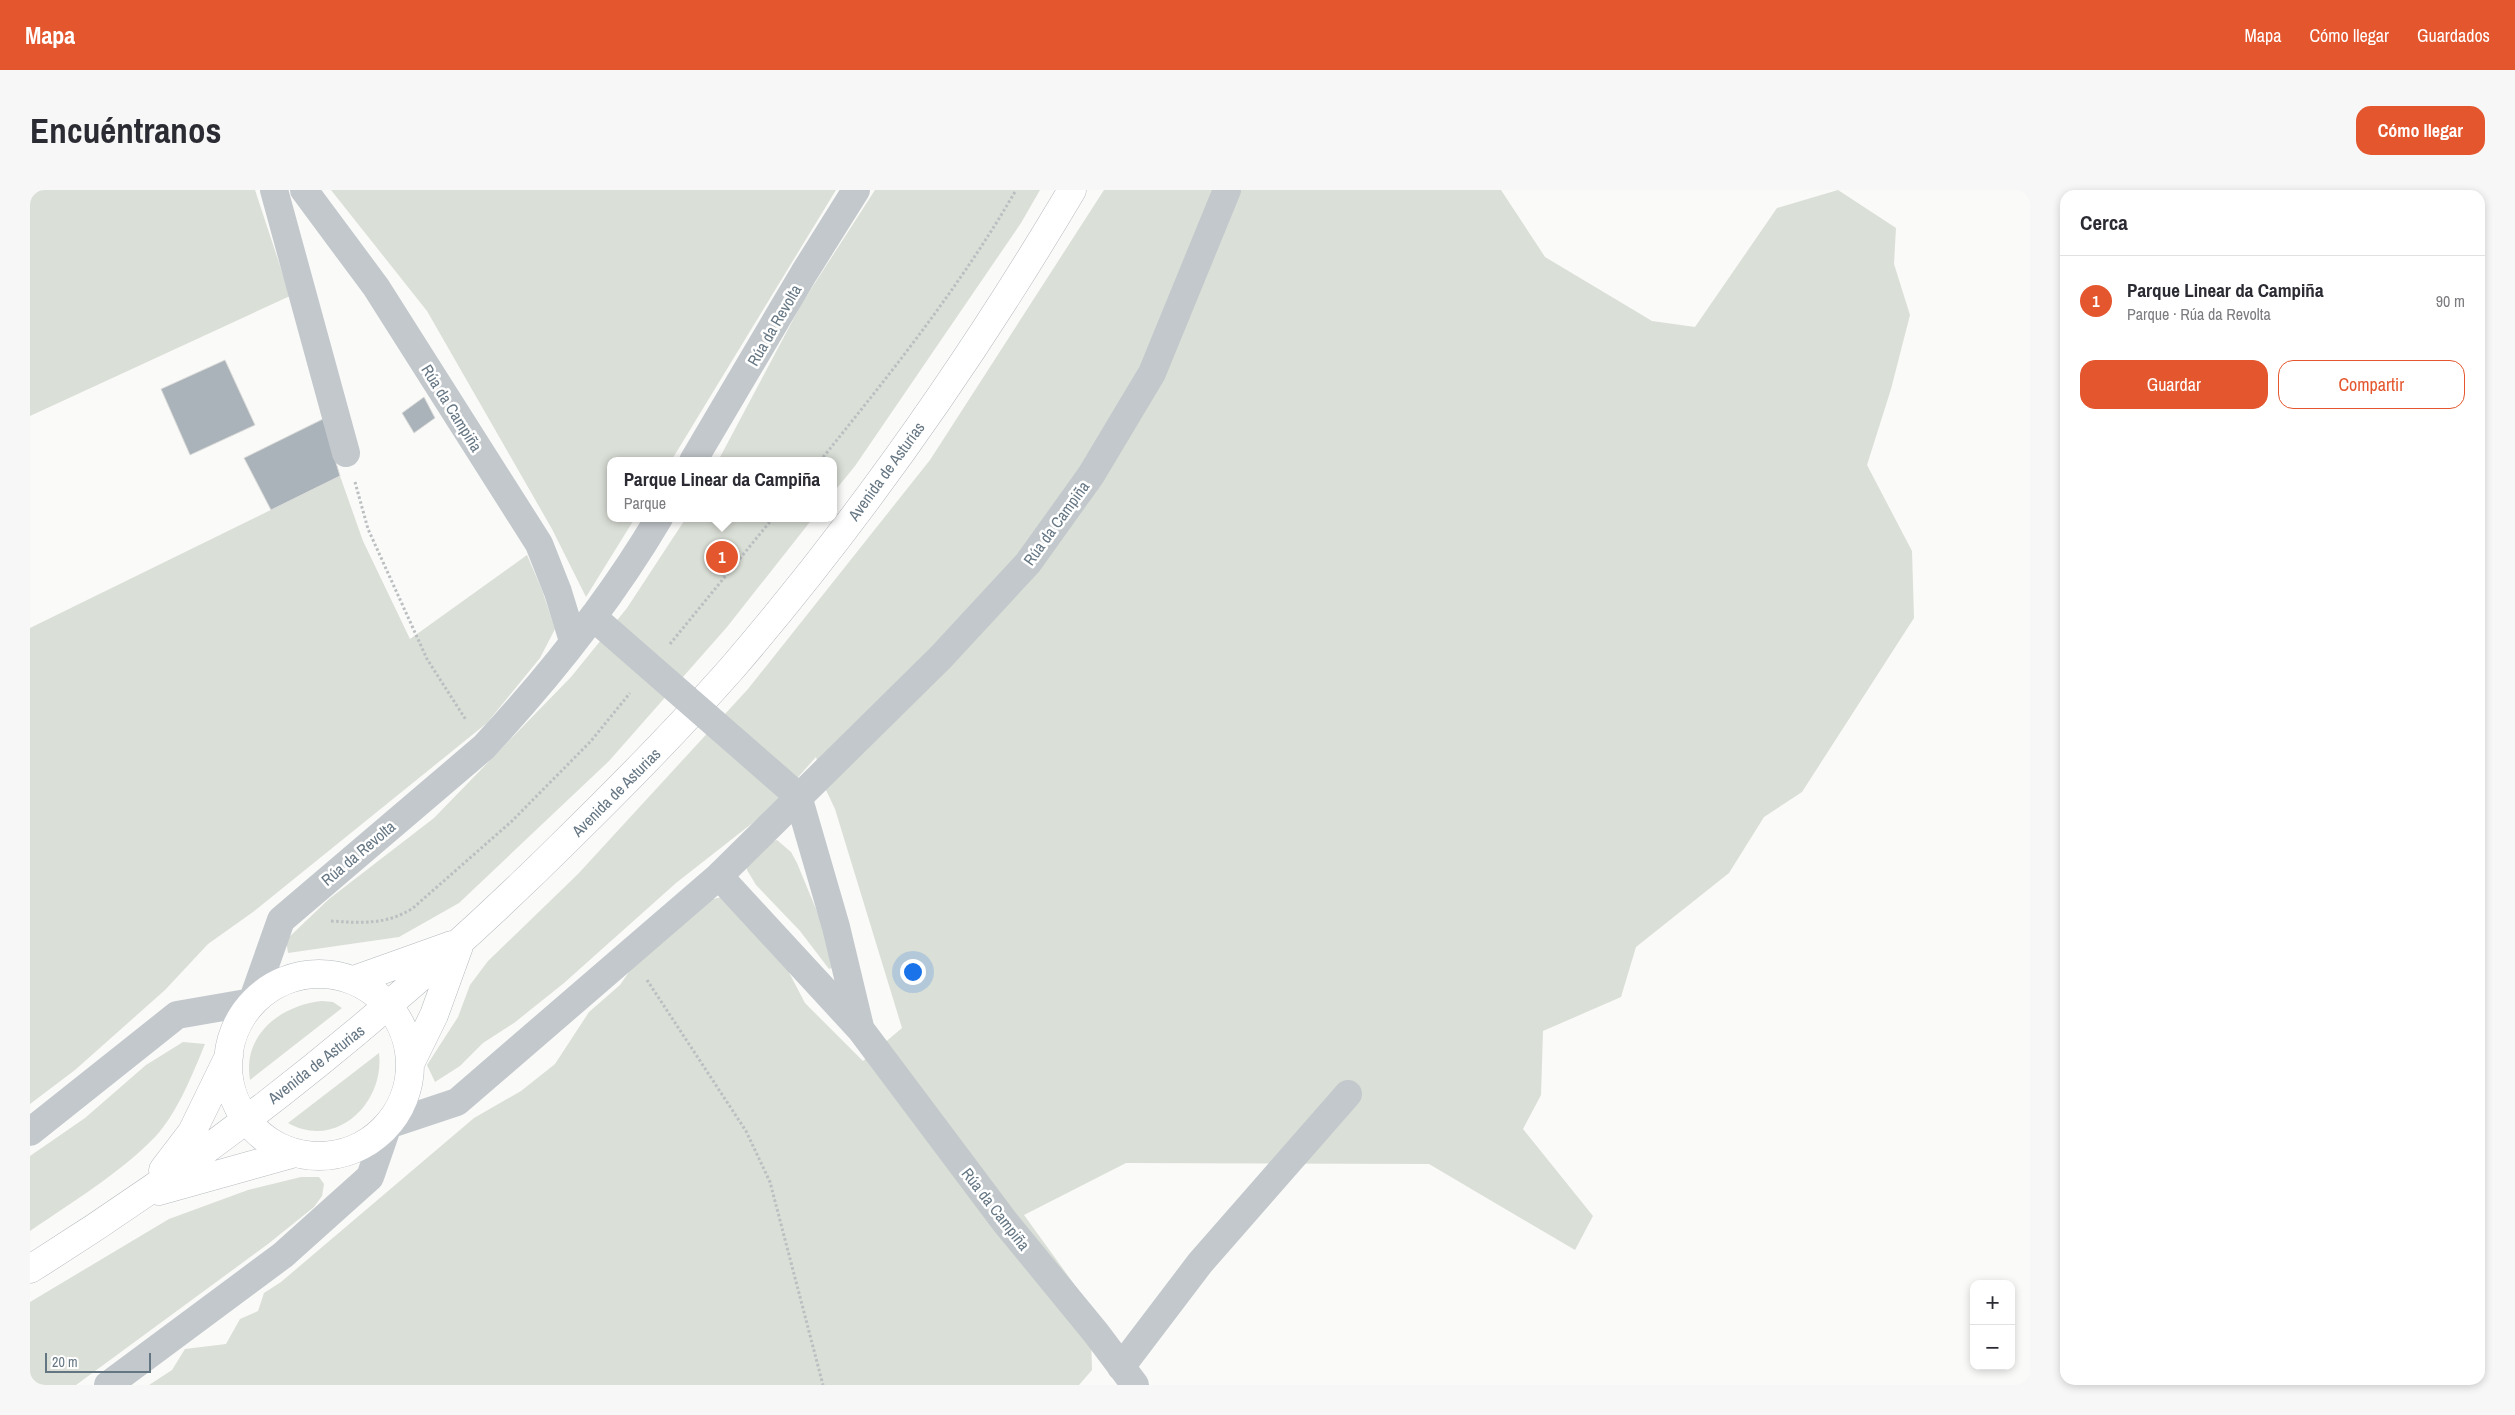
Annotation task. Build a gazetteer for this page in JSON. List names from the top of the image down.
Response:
{
  "streets": {
    "main road": ["Avenida de Asturias"],
    "street": ["Rúa da Revolta", "Rúa da Campiña"]
  },
  "crossings": [
    ["Rúa da Revolta", "Rúa da Campiña"]
  ],
  "scale_bar": "20 m",
  "page": {
    "header": "Mapa",
    "nav": ["Mapa", "Cómo llegar", "Guardados"],
    "buttons": [
      "Cómo llegar",
      ["Guardar", "Compartir"]
    ],
    "title": "Encuéntranos",
    "heading": "Cerca",
    "list": [
      {
        "mark": "1",
        "name": "Parque Linear da Campiña",
        "note": "Parque · Rúa da Revolta",
        "value": "90 m"
      }
    ],
    "popup": ["Parque Linear da Campiña", "Parque"],
    "pins": "1",
    "map_buttons": ["+", "−"],
    "scale": "20 m"
  }
}
